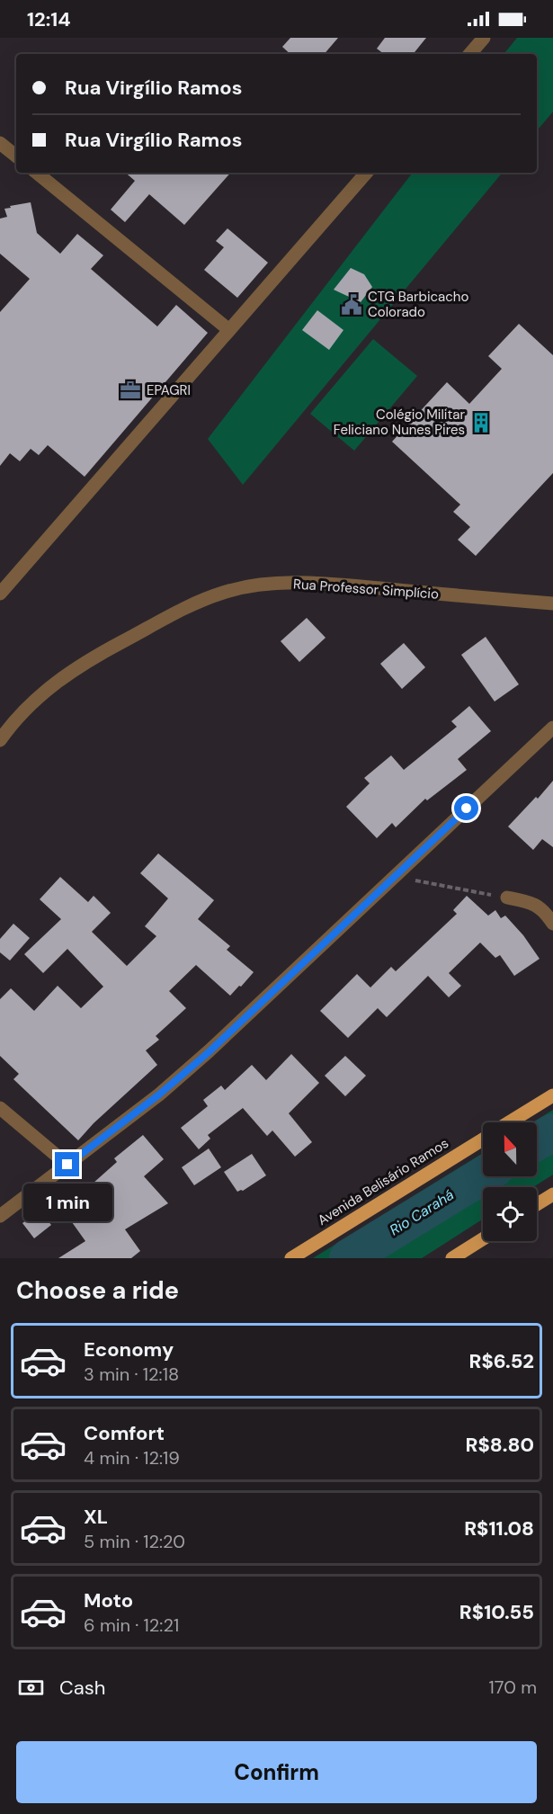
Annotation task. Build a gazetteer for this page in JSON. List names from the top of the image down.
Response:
{
  "streets": {
    "main road": ["Avenida Belisário Ramos"],
    "street": ["Rua Professor Simplício"]
  },
  "water": ["Rio Carahá"],
  "places": {
    "public building": ["CTG Barbicacho Colorado"],
    "office": ["EPAGRI"],
    "building": ["Colégio Militar Feliciano Nunes Pires"]
  },
  "north": "top",
  "page": {
    "status": "12:14",
    "banner": ["Rua Virgílio Ramos", "Rua Virgílio Ramos"],
    "bubble": "1 min",
    "heading": "Choose a ride",
    "list": [
      {
        "name": "Economy",
        "note": "3 min · 12:18",
        "value": "R$6.52"
      },
      {
        "name": "Comfort",
        "note": "4 min · 12:19",
        "value": "R$8.80"
      },
      {
        "name": "XL",
        "note": "5 min · 12:20",
        "value": "R$11.08"
      },
      {
        "name": "Moto",
        "note": "6 min · 12:21",
        "value": "R$10.55"
      }
    ],
    "pay": ["Cash", "170 m"],
    "buttons": "Confirm"
  }
}
